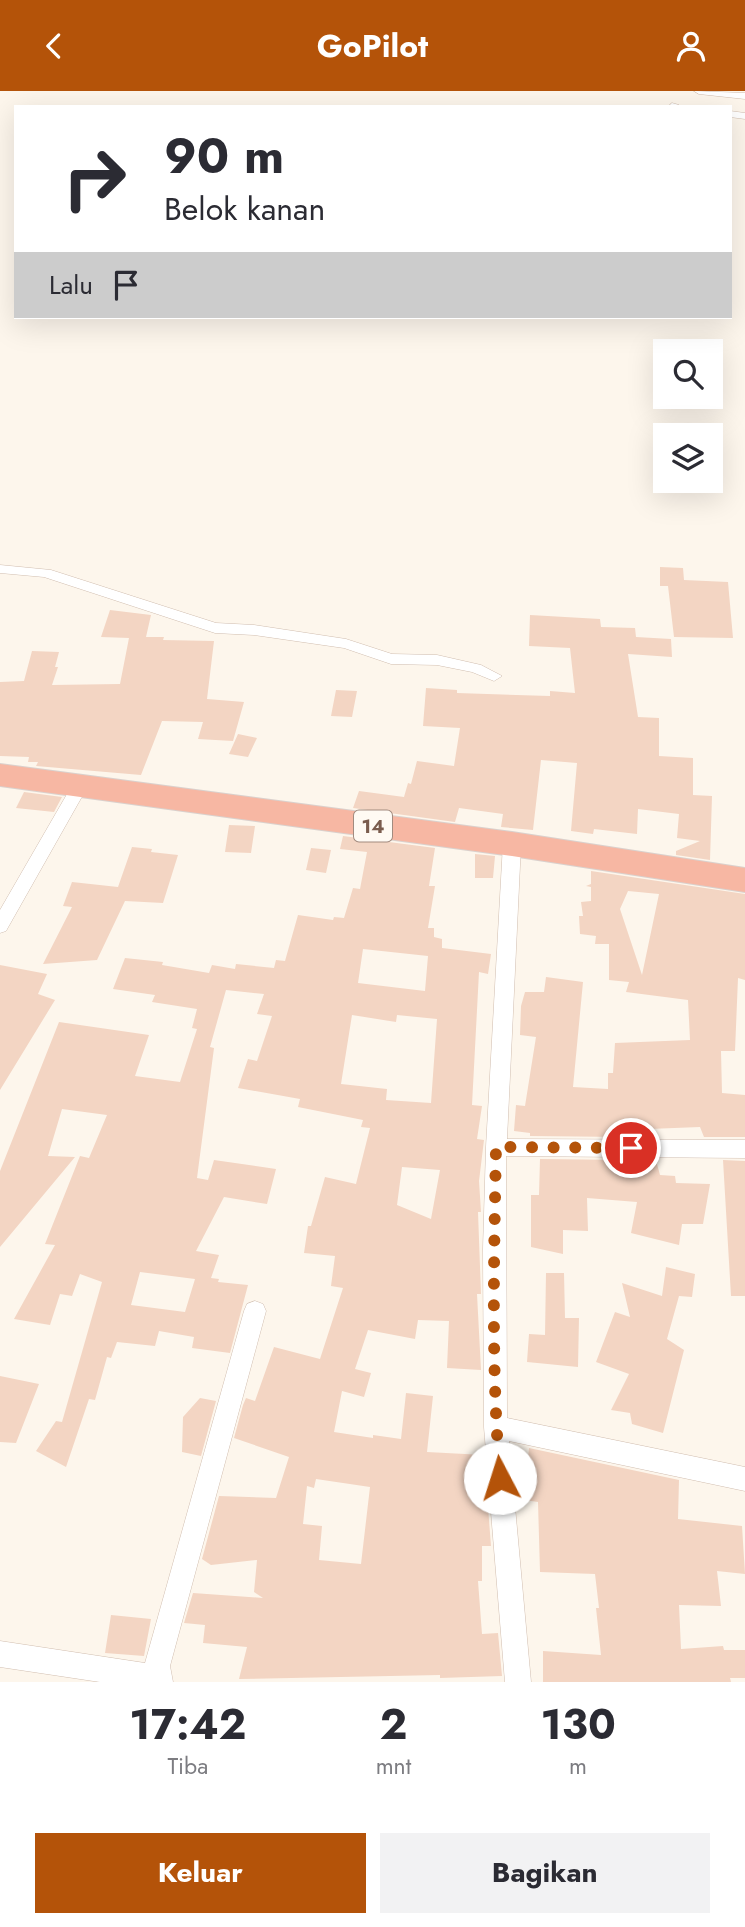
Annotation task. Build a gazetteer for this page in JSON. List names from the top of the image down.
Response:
{
  "streets": {
    "highway": ["14"]
  },
  "page": {
    "header": "GoPilot",
    "turn": ["90 m", "Belok kanan"],
    "then": "Lalu",
    "eta": [
      "17:42",
      "Tiba",
      "2",
      "mnt",
      "130",
      "m"
    ],
    "buttons": ["Keluar", "Bagikan"]
  }
}
